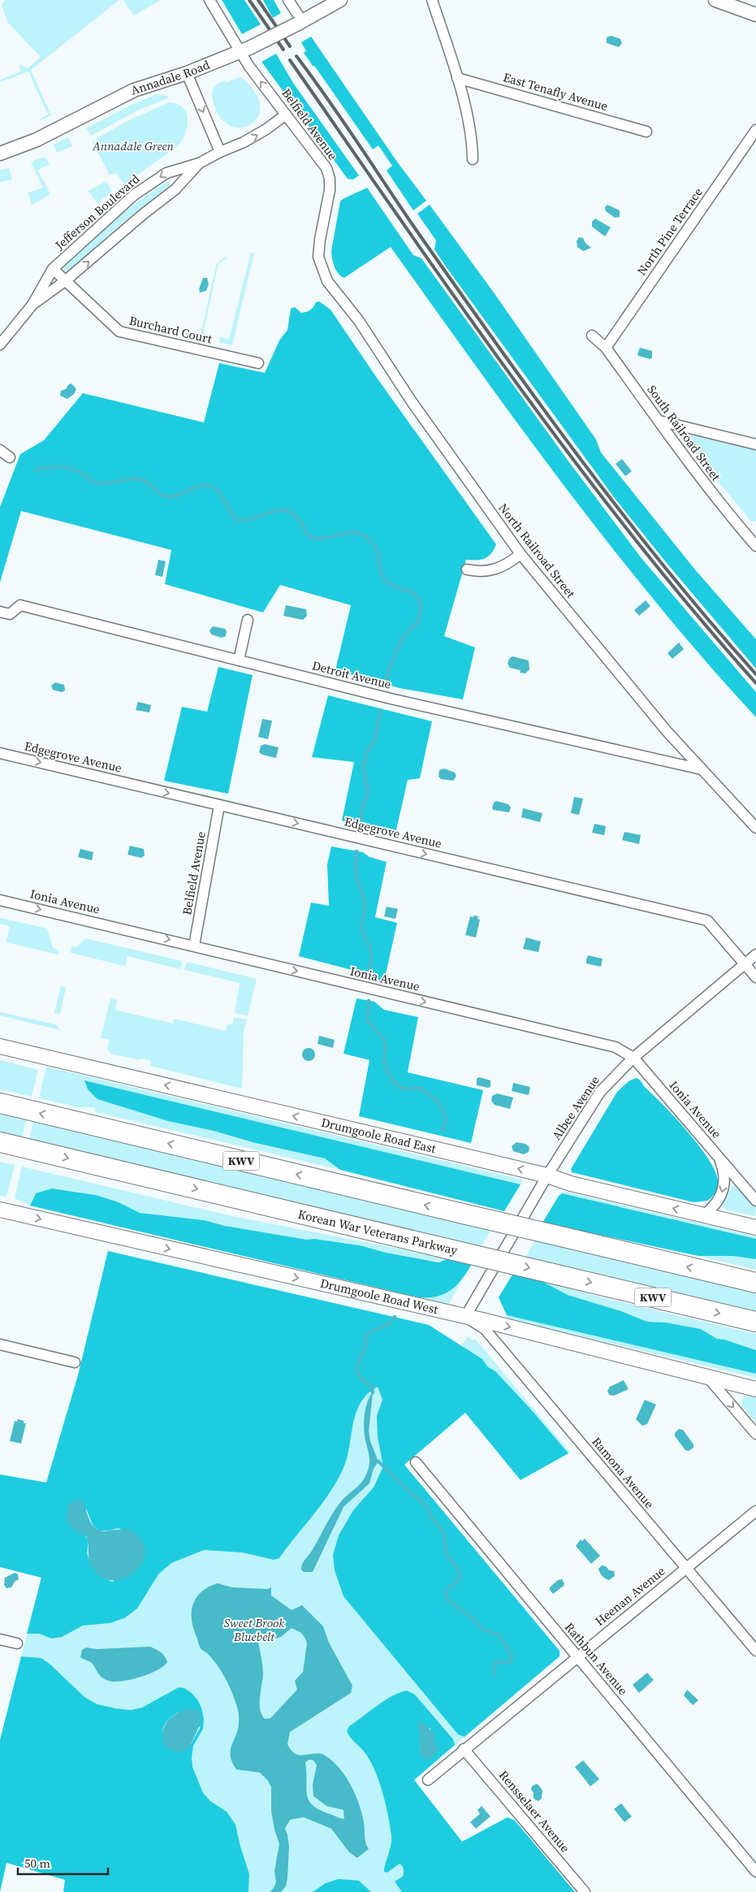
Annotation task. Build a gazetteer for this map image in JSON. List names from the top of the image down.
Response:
{
  "streets": {
    "highway": ["KWV", "Korean War Veterans Parkway"],
    "main road": ["Drumgoole Road East", "Drumgoole Road West"],
    "street": [
      "Annadale Road",
      "East Tenafly Avenue",
      "Belfield Avenue",
      "Jefferson Boulevard",
      "North Pine Terrace",
      "Burchard Court",
      "South Railroad Street",
      "North Railroad Street",
      "Detroit Avenue",
      "Edgegrove Avenue",
      "Ionia Avenue",
      "Albee Avenue",
      "Ramona Avenue",
      "Heenan Avenue",
      "Rathbun Avenue",
      "Rensselaer Avenue"
    ]
  },
  "crossings": [
    ["Annadale Road", "Belfield Avenue"],
    ["Belfield Avenue", "Jefferson Boulevard"],
    ["Belfield Avenue", "North Railroad Street"],
    ["Belfield Avenue", "Edgegrove Avenue"],
    ["Belfield Avenue", "Ionia Avenue"],
    ["Jefferson Boulevard", "Burchard Court"],
    ["North Pine Terrace", "South Railroad Street"],
    ["North Railroad Street", "Detroit Avenue"],
    ["Edgegrove Avenue", "Albee Avenue"],
    ["Ionia Avenue", "Albee Avenue"],
    ["Ionia Avenue", "Drumgoole Road East"],
    ["Albee Avenue", "Drumgoole Road East"],
    ["Albee Avenue", "Drumgoole Road West"],
    ["Albee Avenue", "Ramona Avenue"],
    ["Drumgoole Road West", "Ramona Avenue"],
    ["Ramona Avenue", "Heenan Avenue"],
    ["Heenan Avenue", "Rathbun Avenue"],
    ["Heenan Avenue", "Rensselaer Avenue"]
  ],
  "one_way": [
    "Edgegrove Avenue",
    "Ionia Avenue",
    "Drumgoole Road East",
    "Drumgoole Road West"
  ],
  "parks": ["Annadale Green", "Sweet Brook Bluebelt"],
  "scale_bar": "50 m"
}
